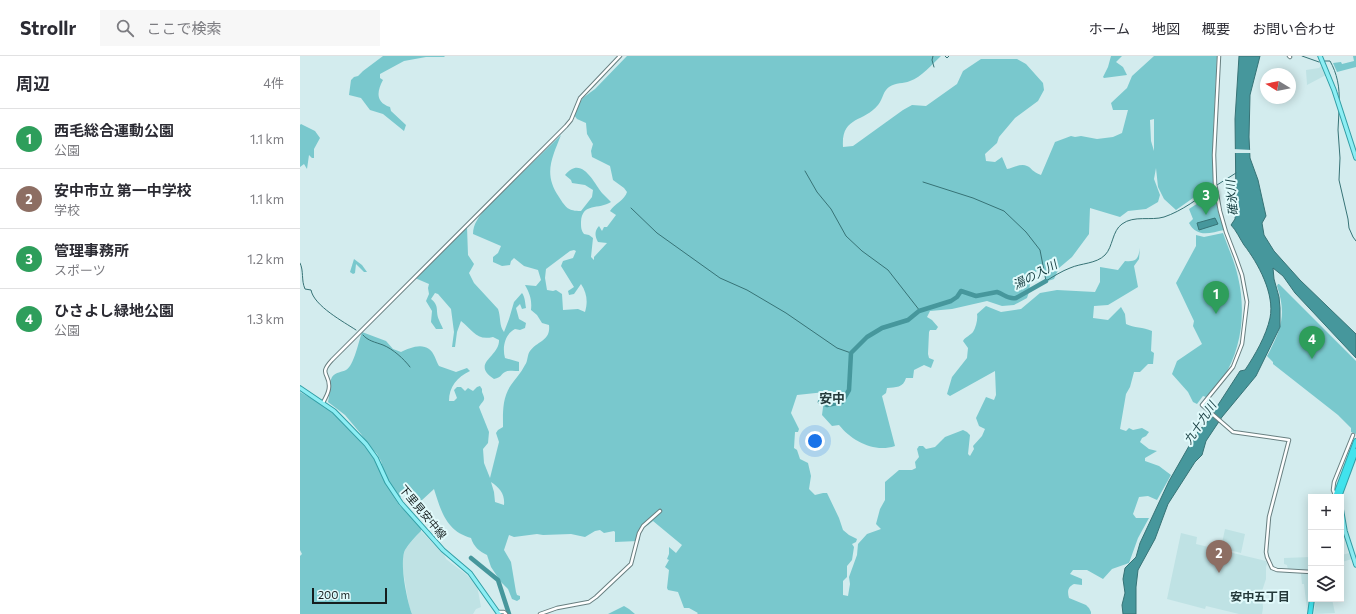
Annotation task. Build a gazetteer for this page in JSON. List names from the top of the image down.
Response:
{
  "streets": {
    "main road": ["下里見安中線"]
  },
  "districts": ["安中", "安中五丁目"],
  "water": ["碓氷川", "湯の入川", "九十九川"],
  "scale_bar": "200 m",
  "north": "left",
  "page": {
    "header": "Strollr",
    "search": "ここで検索",
    "nav": [
      "ホーム",
      "地図",
      "概要",
      "お問い合わせ"
    ],
    "heading": ["周辺", "4件"],
    "list": [
      {
        "mark": "1",
        "name": "西毛総合運動公園",
        "note": "公園",
        "value": "1.1 km"
      },
      {
        "mark": "2",
        "name": "安中市立 第一中学校",
        "note": "学校",
        "value": "1.1 km"
      },
      {
        "mark": "3",
        "name": "管理事務所",
        "note": "スポーツ",
        "value": "1.2 km"
      },
      {
        "mark": "4",
        "name": "ひさよし緑地公園",
        "note": "公園",
        "value": "1.3 km"
      }
    ],
    "pins": [
      "3",
      "1",
      "4",
      "2"
    ],
    "map_buttons": ["+", "−"],
    "scale": "200 m"
  }
}
